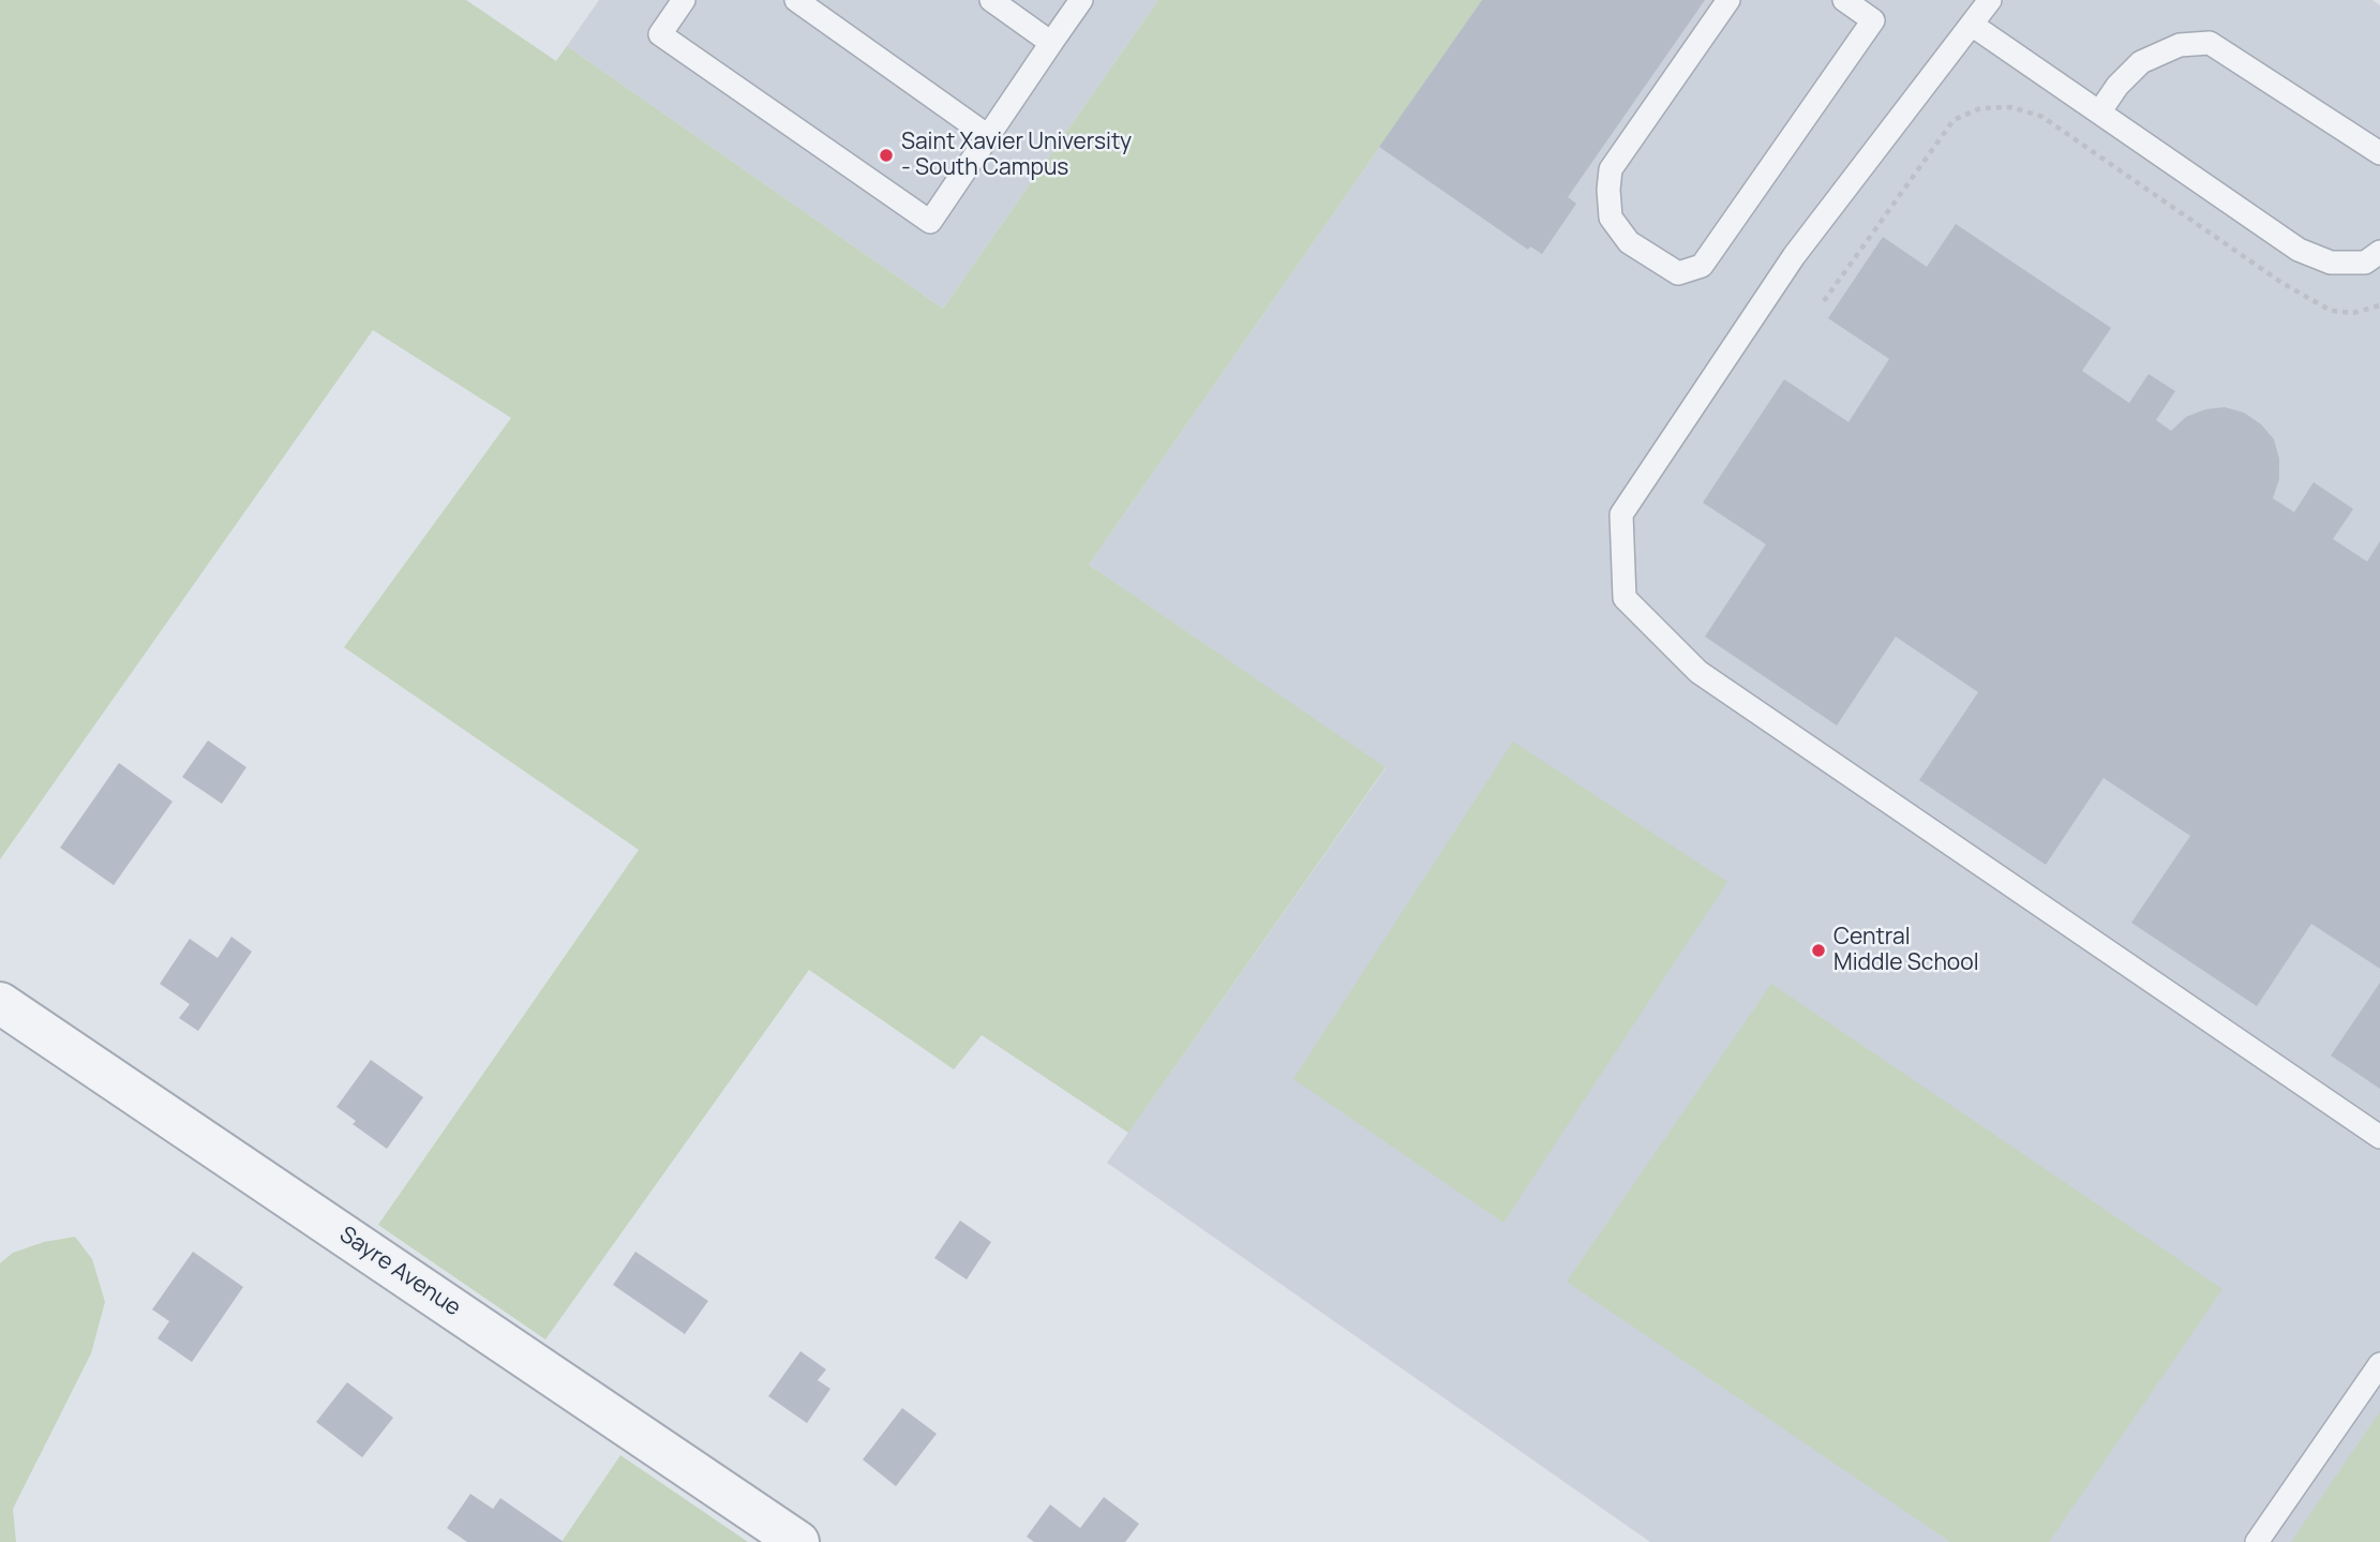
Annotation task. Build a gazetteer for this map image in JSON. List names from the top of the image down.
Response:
{
  "streets": {
    "street": ["Sayre Avenue"]
  },
  "places": ["Saint Xavier University - South Campus", "Central Middle School"]
}
